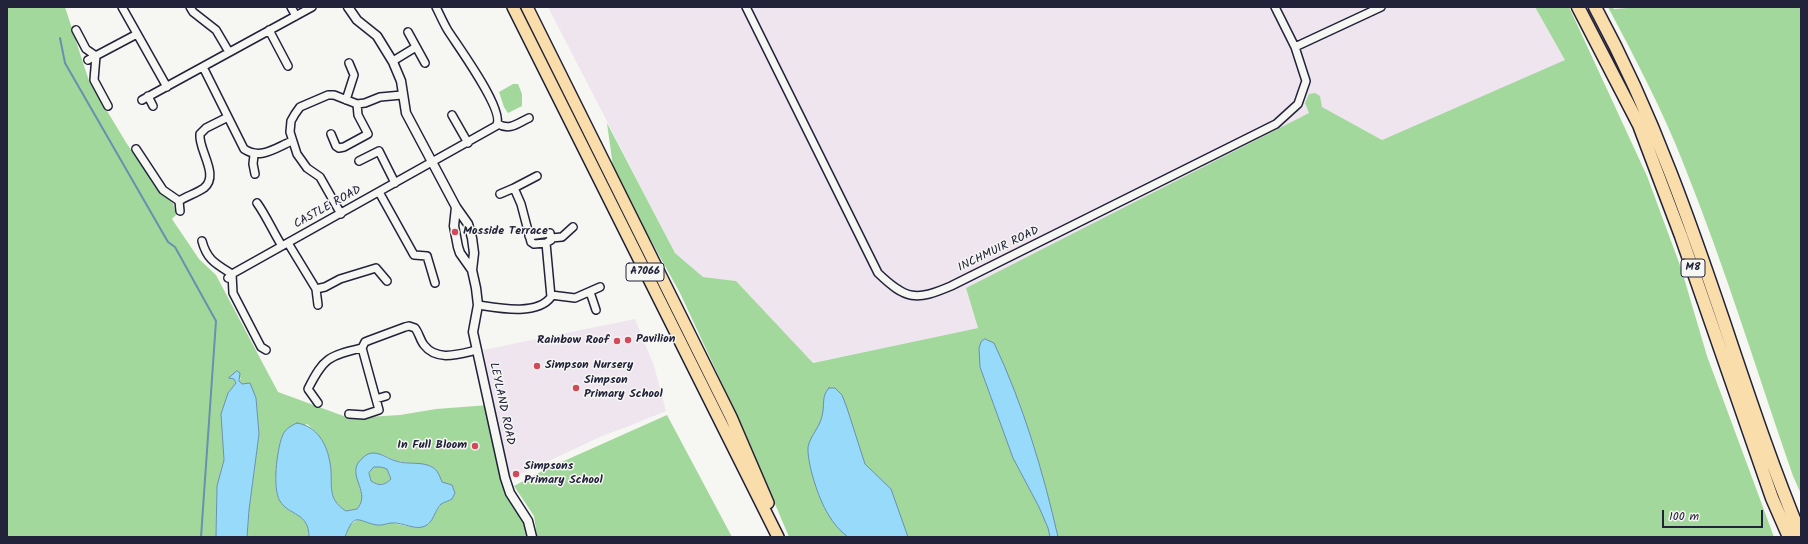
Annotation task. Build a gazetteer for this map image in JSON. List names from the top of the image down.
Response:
{
  "streets": {
    "highway": ["M8"],
    "main road": ["A7066"],
    "street": ["CASTLE ROAD", "INCHMUIR ROAD", "LEYLAND ROAD"]
  },
  "crossings": [
    ["CASTLE ROAD", "LEYLAND ROAD"]
  ],
  "places": [
    "Mosside Terrace",
    "Pavilion",
    "Rainbow Roof",
    "Simpson Nursery",
    "Simpson Primary School",
    "In Full Bloom",
    "Simpsons Primary School"
  ],
  "scale_bar": "100 m"
}
